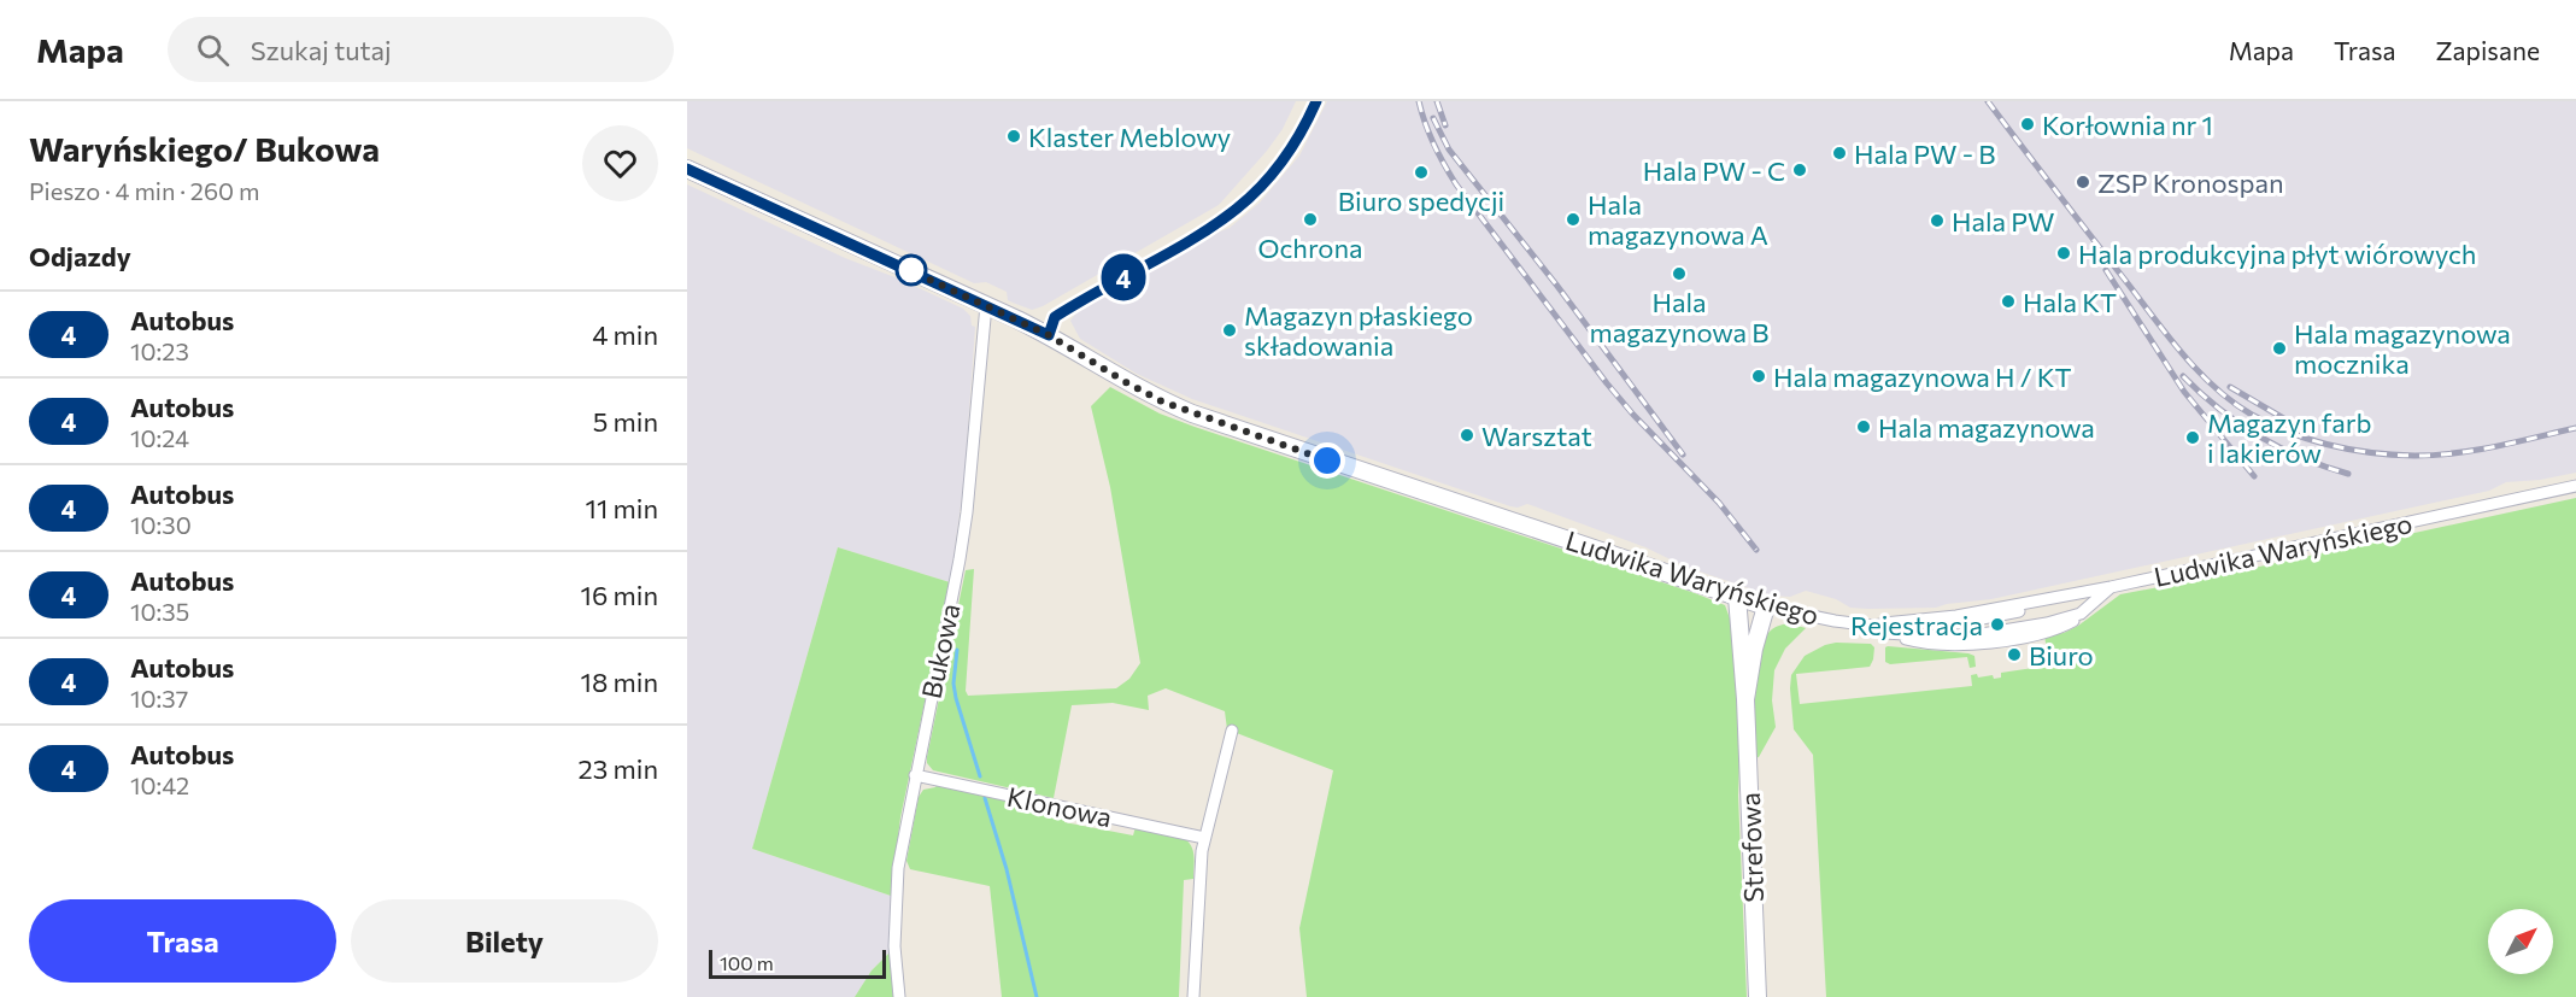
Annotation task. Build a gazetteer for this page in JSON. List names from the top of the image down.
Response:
{
  "streets": {
    "street": [
      "Ludwika Waryńskiego",
      "Bukowa",
      "Klonowa",
      "Strefowa"
    ]
  },
  "crossings": [
    ["Ludwika Waryńskiego", "Bukowa"],
    ["Ludwika Waryńskiego", "Strefowa"],
    ["Bukowa", "Klonowa"]
  ],
  "places": [
    "Korłownia nr 1",
    "Klaster Meblowy",
    "Hala PW - B",
    "Hala PW - C",
    "Biuro spedycji",
    "ZSP Kronospan",
    "Ochrona",
    "Hala magazynowa A",
    "Hala PW",
    "Hala produkcyjna płyt wiórowych",
    "Hala magazynowa B",
    "Hala KT",
    "Magazyn płaskiego składowania",
    "Hala magazynowa mocznika",
    "Hala magazynowa H / KT",
    "Hala magazynowa",
    "Warsztat",
    "Magazyn farb i lakierów",
    "Rejestracja",
    "Biuro"
  ],
  "lines": ["bus line 4"],
  "scale_bar": "100 m",
  "north": "top right",
  "page": {
    "header": "Mapa",
    "search": "Szukaj tutaj",
    "nav": ["Mapa", "Trasa", "Zapisane"],
    "heading": [
      ["Waryńskiego/ Bukowa", "Pieszo · 4 min · 260 m"],
      "Odjazdy"
    ],
    "on_map": "4",
    "list": [
      {
        "mark": "4",
        "name": "Autobus",
        "note": "10:23",
        "value": "4 min"
      },
      {
        "mark": "4",
        "name": "Autobus",
        "note": "10:24",
        "value": "5 min"
      },
      {
        "mark": "4",
        "name": "Autobus",
        "note": "10:30",
        "value": "11 min"
      },
      {
        "mark": "4",
        "name": "Autobus",
        "note": "10:35",
        "value": "16 min"
      },
      {
        "mark": "4",
        "name": "Autobus",
        "note": "10:37",
        "value": "18 min"
      },
      {
        "mark": "4",
        "name": "Autobus",
        "note": "10:42",
        "value": "23 min"
      }
    ],
    "buttons": ["Trasa", "Bilety"],
    "scale": "100 m"
  }
}
